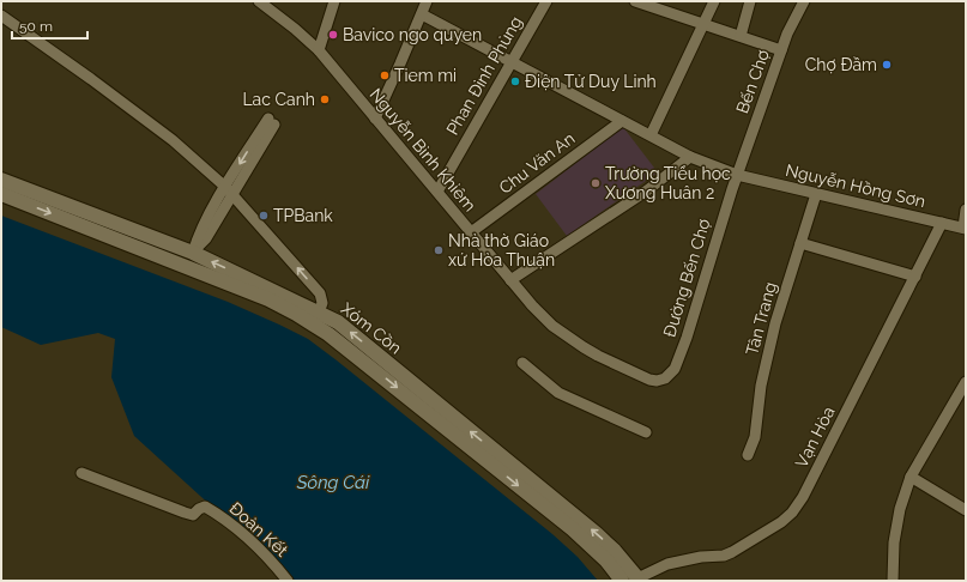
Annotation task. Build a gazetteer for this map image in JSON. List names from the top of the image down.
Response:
{
  "streets": {
    "street": [
      "Phan Đình Phùng",
      "Bến Chợ",
      "Nguyễn Bình Khiêm",
      "Chu Văn An",
      "Nguyễn Hồng Sơn",
      "Đường Bến Chợ",
      "Tân Trang",
      "Xóm Cồn",
      "Vạn Hòa",
      "Đoàn Kết"
    ]
  },
  "crossings": [
    ["Phan Đình Phùng", "Nguyễn Bình Khiêm"],
    ["Phan Đình Phùng", "Nguyễn Hồng Sơn"],
    ["Bến Chợ", "Nguyễn Hồng Sơn"],
    ["Bến Chợ", "Đường Bến Chợ"],
    ["Nguyễn Bình Khiêm", "Chu Văn An"],
    ["Nguyễn Bình Khiêm", "Đường Bến Chợ"],
    ["Chu Văn An", "Nguyễn Hồng Sơn"],
    ["Nguyễn Hồng Sơn", "Đường Bến Chợ"],
    ["Nguyễn Hồng Sơn", "Tân Trang"],
    ["Nguyễn Hồng Sơn", "Vạn Hòa"],
    ["Xóm Cồn", "Vạn Hòa"]
  ],
  "water": ["Sông Cái"],
  "places": [
    "Bavico ngo quyen",
    "Chợ Đầm",
    "Tiem mi",
    "Điện Tử Duy Linh",
    "Lac Canh",
    "Trường Tiểu học Xương Huân 2",
    "TPBank",
    "Nhà thờ Giáo xứ Hòa Thuận"
  ],
  "scale_bar": "50 m"
}
